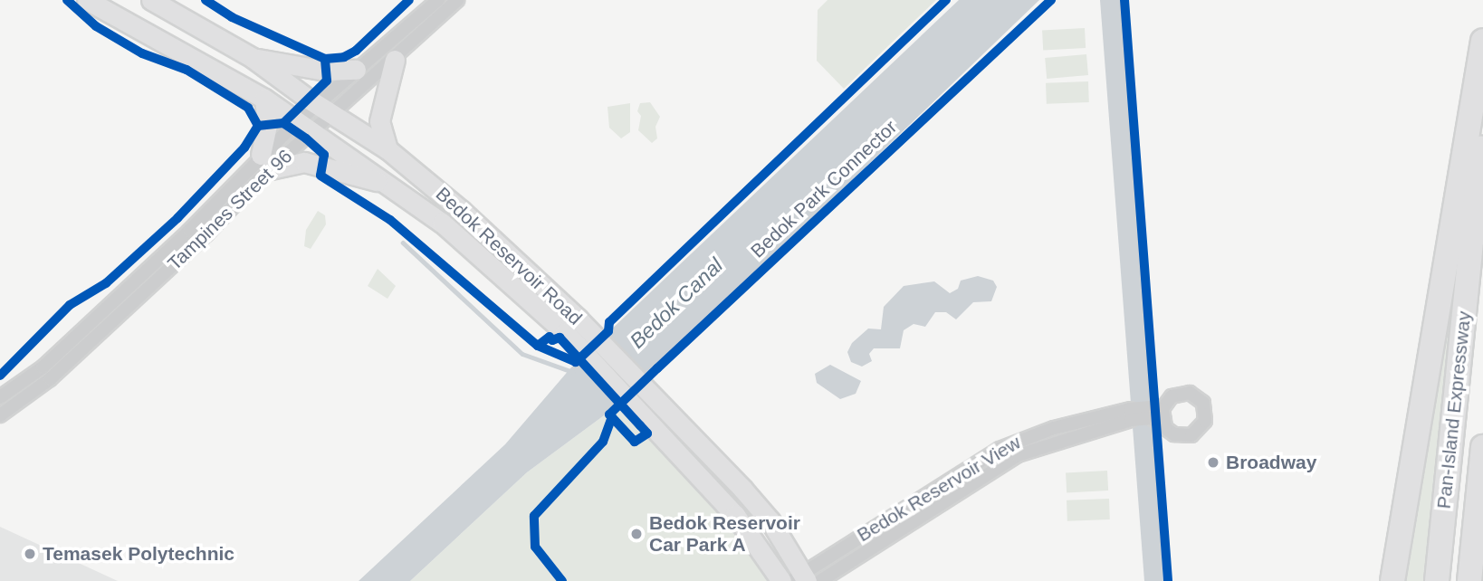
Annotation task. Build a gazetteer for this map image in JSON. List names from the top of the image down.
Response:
{
  "streets": {
    "highway": ["Pan-Island Expressway"],
    "main road": ["Bedok Reservoir Road"],
    "street": ["Tampines Street 96", "Bedok Reservoir View"],
    "cycle path": ["Bedok Park Connector"]
  },
  "crossings": [
    ["Tampines Street 96", "Bedok Reservoir Road"],
    ["Bedok Reservoir Road", "Bedok Reservoir View"]
  ],
  "water": ["Bedok Canal"],
  "places": ["Broadway", "Bedok Reservoir Car Park A", "Temasek Polytechnic"]
}
